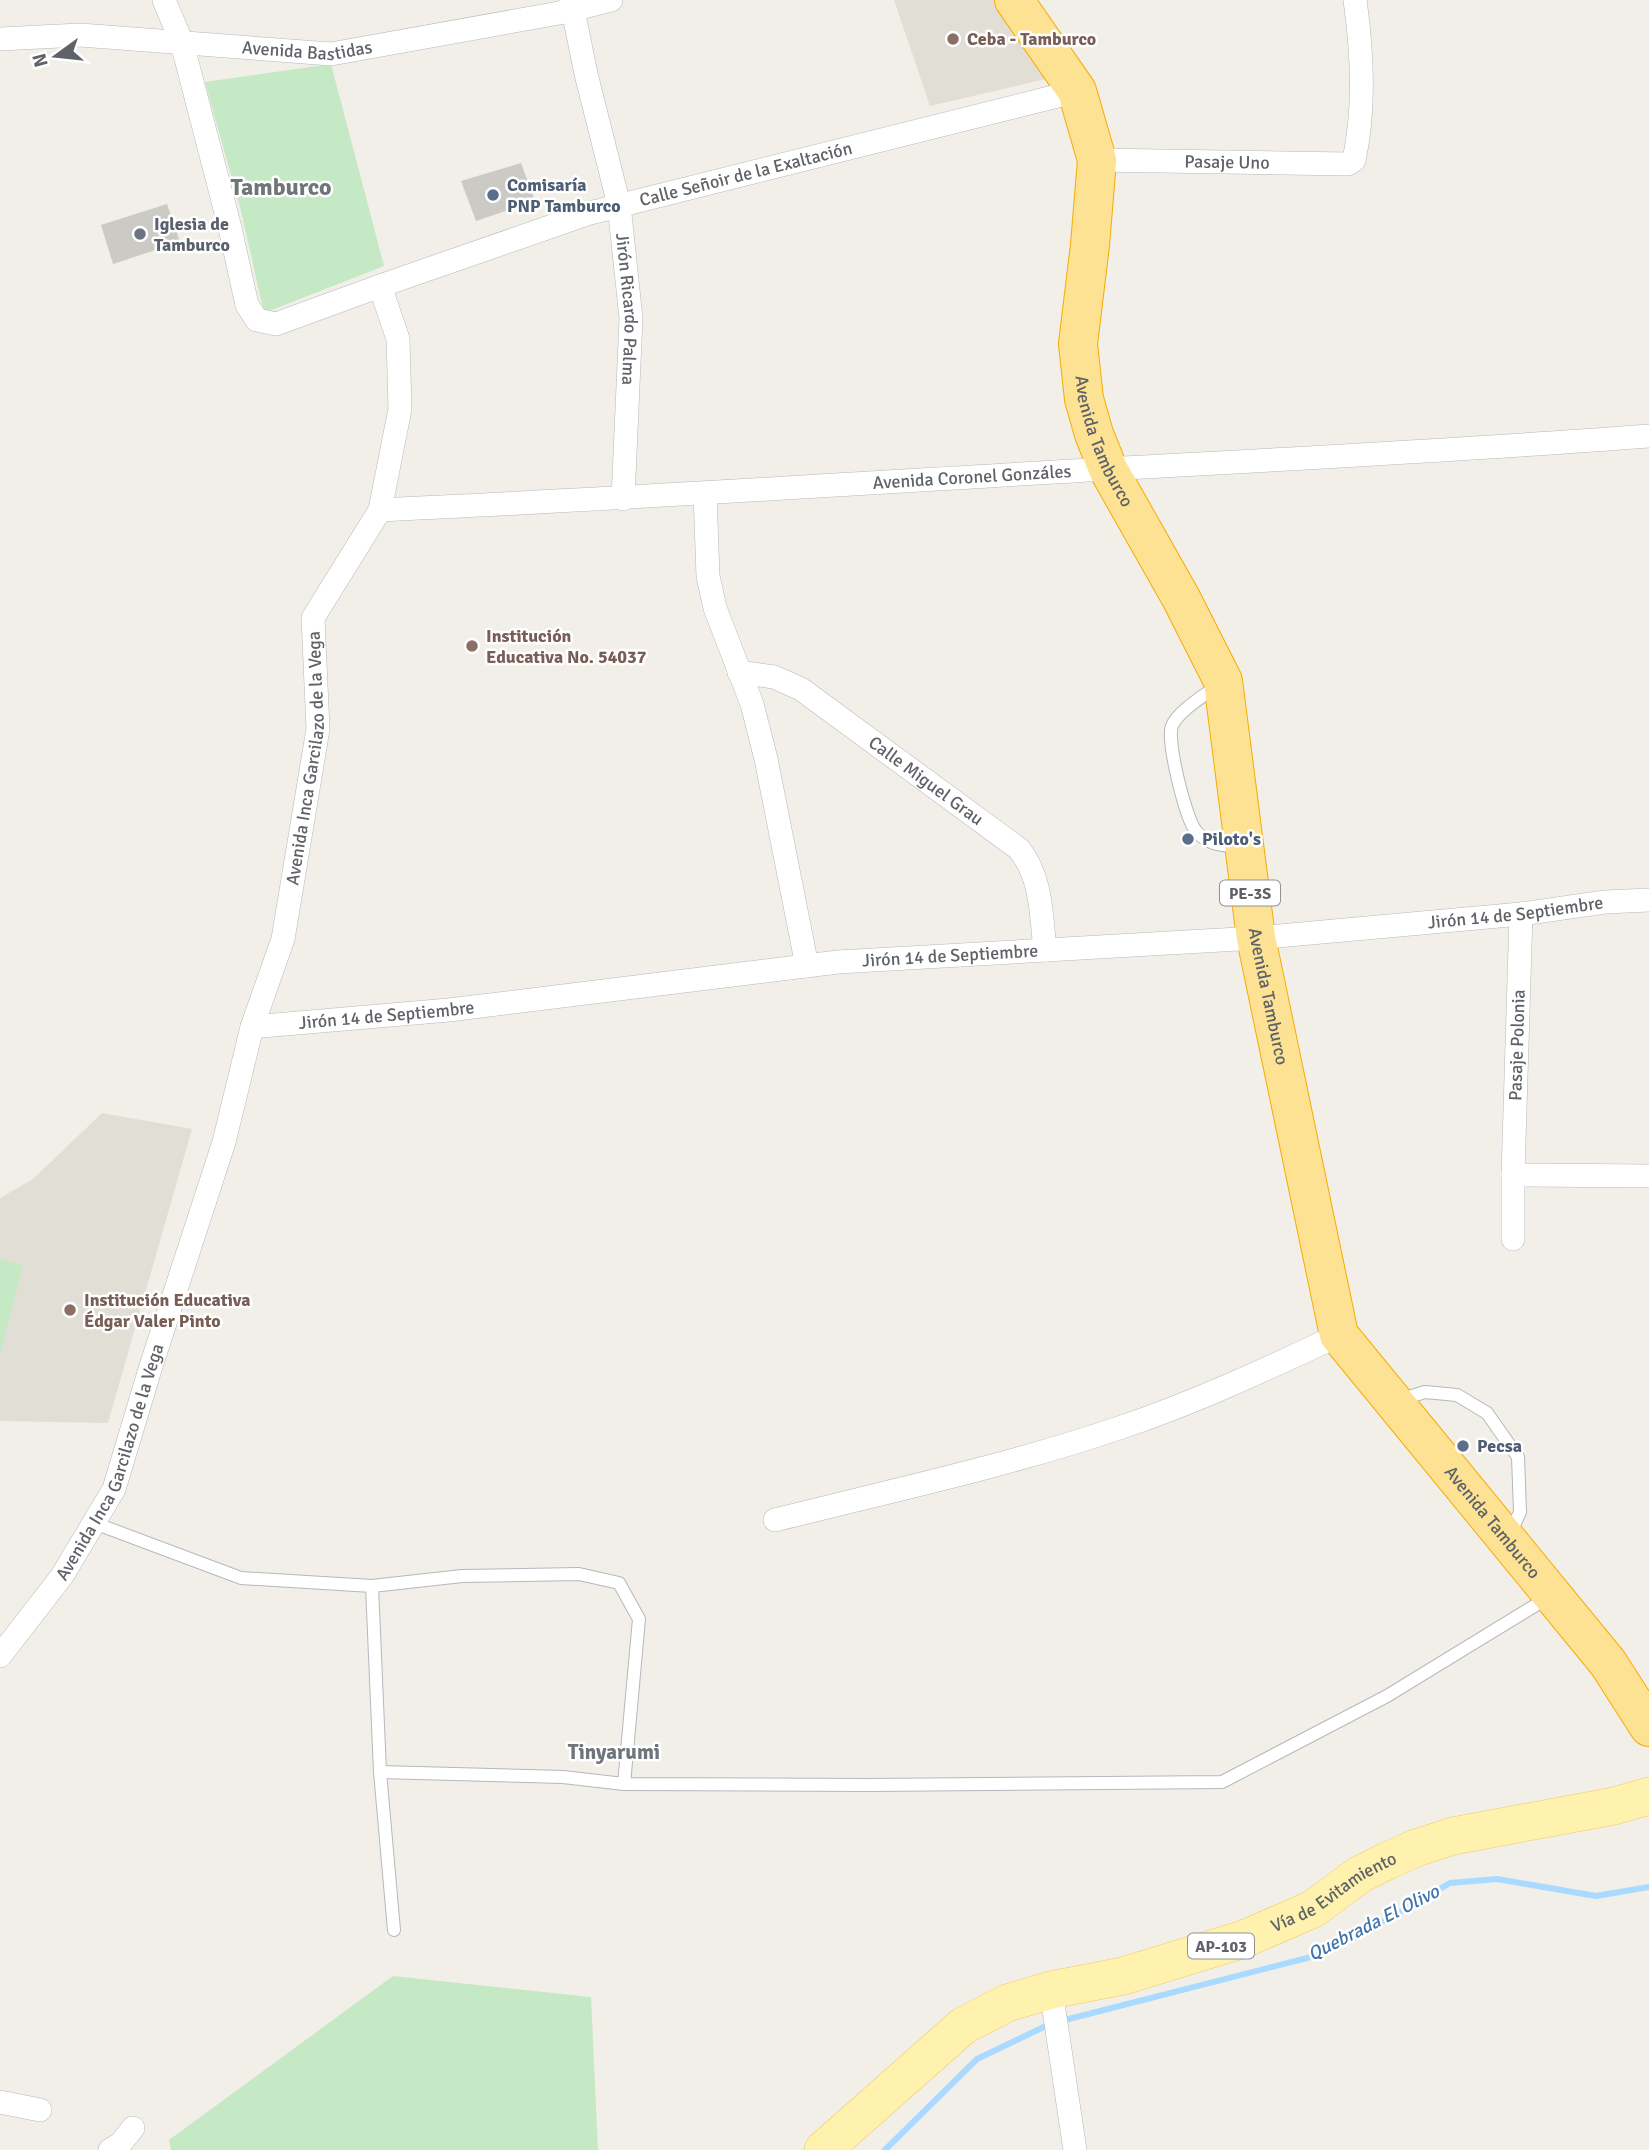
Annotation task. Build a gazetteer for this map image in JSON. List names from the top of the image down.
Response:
{
  "streets": {
    "highway": ["Avenida Tamburco", "PE-3S"],
    "main road": ["Vía de Evitamiento", "AP-103"],
    "street": [
      "Avenida Bastidas",
      "Pasaje Uno",
      "Calle Señoir de la Exaltación",
      "Jirón Ricardo Palma",
      "Avenida Coronel Gonzáles",
      "Avenida Inca Garcilazo de la Vega",
      "Calle Miguel Grau",
      "Jirón 14 de Septiembre",
      "Pasaje Polonia"
    ]
  },
  "crossings": [
    ["Avenida Bastidas", "Jirón Ricardo Palma"],
    ["Pasaje Uno", "Avenida Tamburco"],
    ["Calle Señoir de la Exaltación", "Jirón Ricardo Palma"],
    ["Calle Señoir de la Exaltación", "Avenida Tamburco"],
    ["Calle Señoir de la Exaltación", "Avenida Inca Garcilazo de la Vega"],
    ["Jirón Ricardo Palma", "Avenida Coronel Gonzáles"],
    ["Avenida Tamburco", "Avenida Coronel Gonzáles"],
    ["Avenida Tamburco", "Jirón 14 de Septiembre"],
    ["Avenida Coronel Gonzáles", "Avenida Inca Garcilazo de la Vega"],
    ["Avenida Inca Garcilazo de la Vega", "Jirón 14 de Septiembre"],
    ["Calle Miguel Grau", "Jirón 14 de Septiembre"],
    ["Jirón 14 de Septiembre", "Pasaje Polonia"]
  ],
  "districts": ["Tamburco", "Tinyarumi"],
  "water": ["Quebrada El Olivo"],
  "places": [
    "Ceba - Tamburco",
    "Comisaría PNP Tamburco",
    "Iglesia de Tamburco",
    "Institución Educativa No. 54037",
    "Piloto's",
    "Institución Educativa Édgar Valer Pinto",
    "Pecsa"
  ],
  "north": "left"
}
